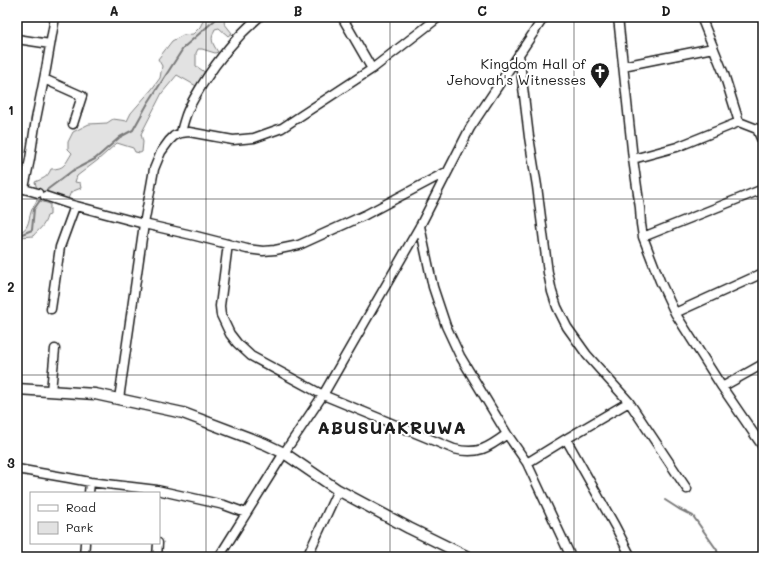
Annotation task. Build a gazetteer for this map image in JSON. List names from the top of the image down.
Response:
{
  "districts": ["ABUSUAKRUWA"],
  "places": {
    "church": ["Kingdom Hall of Jehovah's Witnesses"]
  },
  "legend": ["Road", "Park"],
  "grid": {
    "columns": [
      "A",
      "B",
      "C",
      "D"
    ],
    "rows": ["1", "2", "3"]
  }
}
